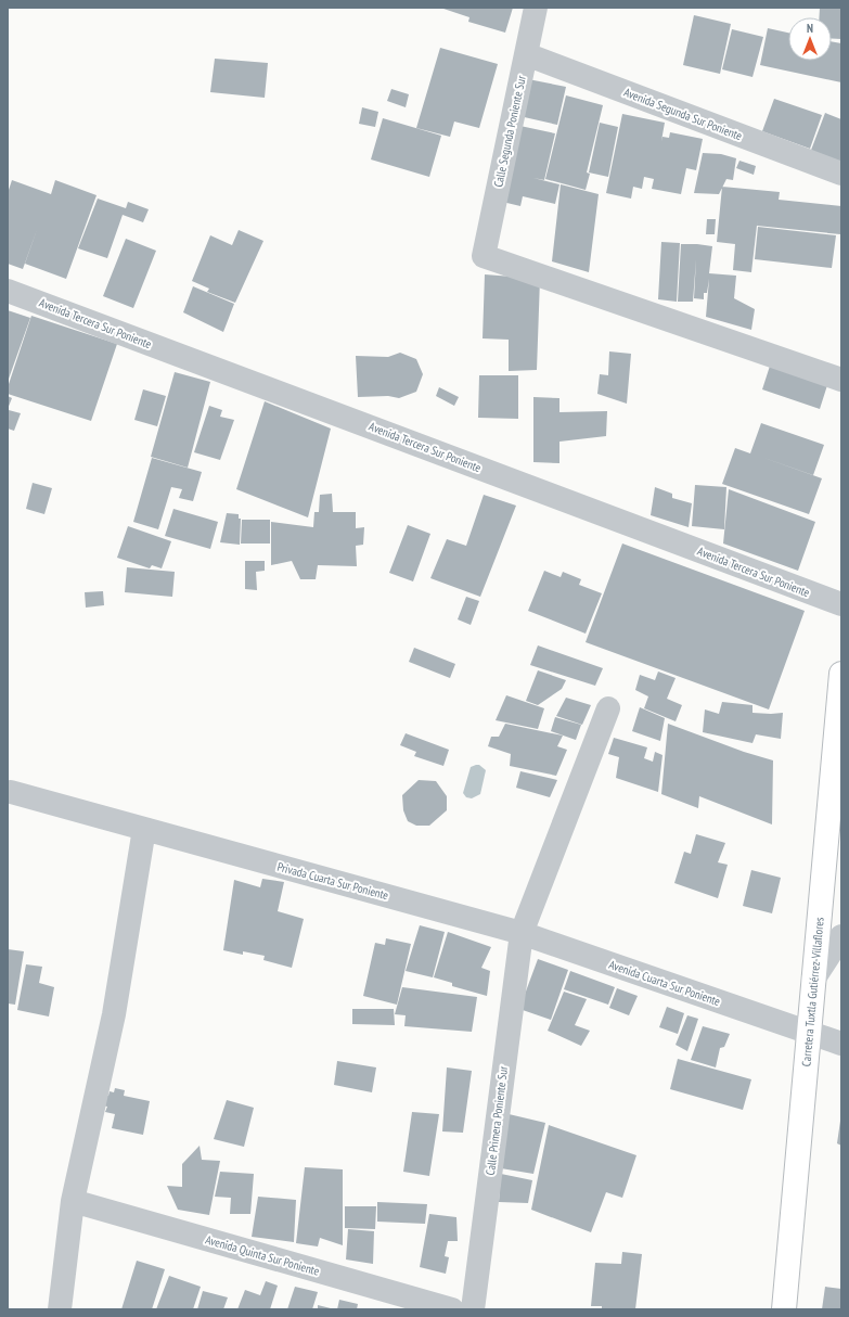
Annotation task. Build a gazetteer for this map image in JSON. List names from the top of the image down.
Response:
{
  "streets": {
    "main road": ["Carretera Tuxtla Gutiérrez-Villaflores"],
    "street": [
      "Avenida Segunda Sur Poniente",
      "Calle Segunda Poniente Sur",
      "Avenida Tercera Sur Poniente",
      "Privada Cuarta Sur Poniente",
      "Avenida Cuarta Sur Poniente",
      "Calle Primera Poniente Sur",
      "Avenida Quinta Sur Poniente"
    ]
  },
  "crossings": [
    ["Avenida Segunda Sur Poniente", "Calle Segunda Poniente Sur"],
    ["Privada Cuarta Sur Poniente", "Avenida Cuarta Sur Poniente"],
    ["Privada Cuarta Sur Poniente", "Calle Primera Poniente Sur"],
    ["Avenida Cuarta Sur Poniente", "Carretera Tuxtla Gutiérrez-Villaflores"],
    ["Avenida Cuarta Sur Poniente", "Calle Primera Poniente Sur"]
  ],
  "north": "top"
}
